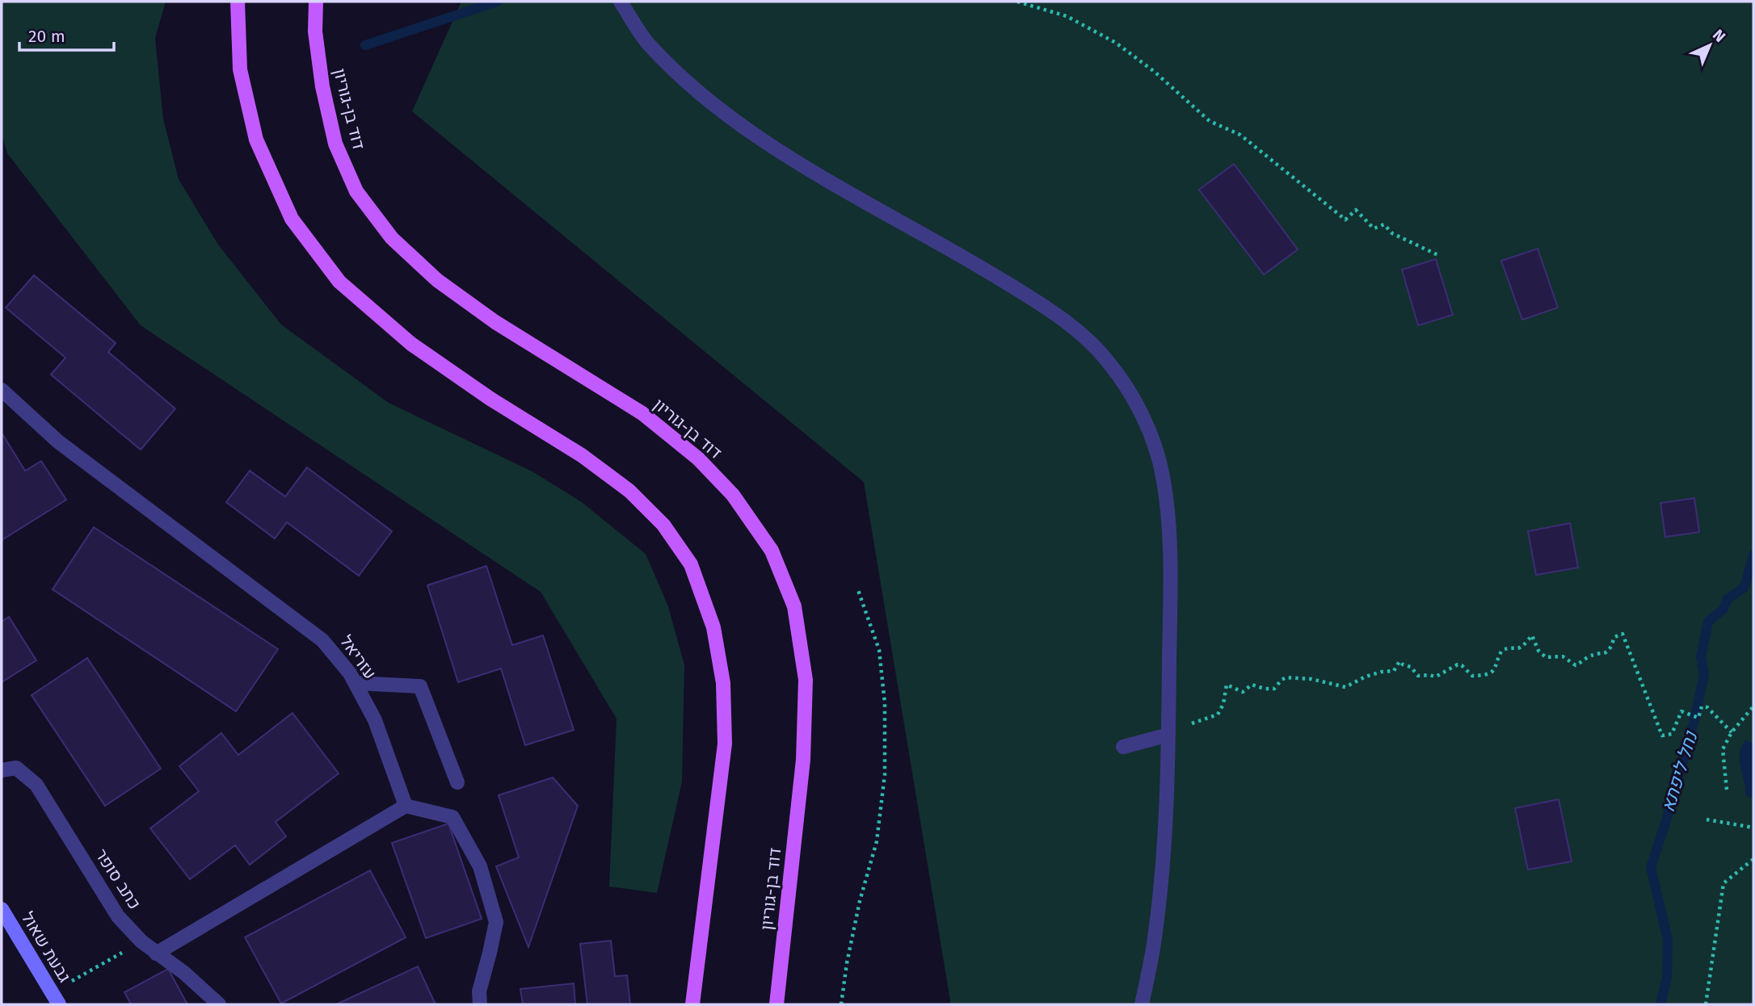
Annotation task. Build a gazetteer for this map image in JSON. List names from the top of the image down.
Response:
{
  "streets": {
    "main road": ["דוד בן-גוריון"],
    "street": ["עזריאל", "כתב סופר", "גבעת שאול"]
  },
  "water": ["נחל ליפתא"],
  "scale_bar": "20 m",
  "north": "top right"
}
